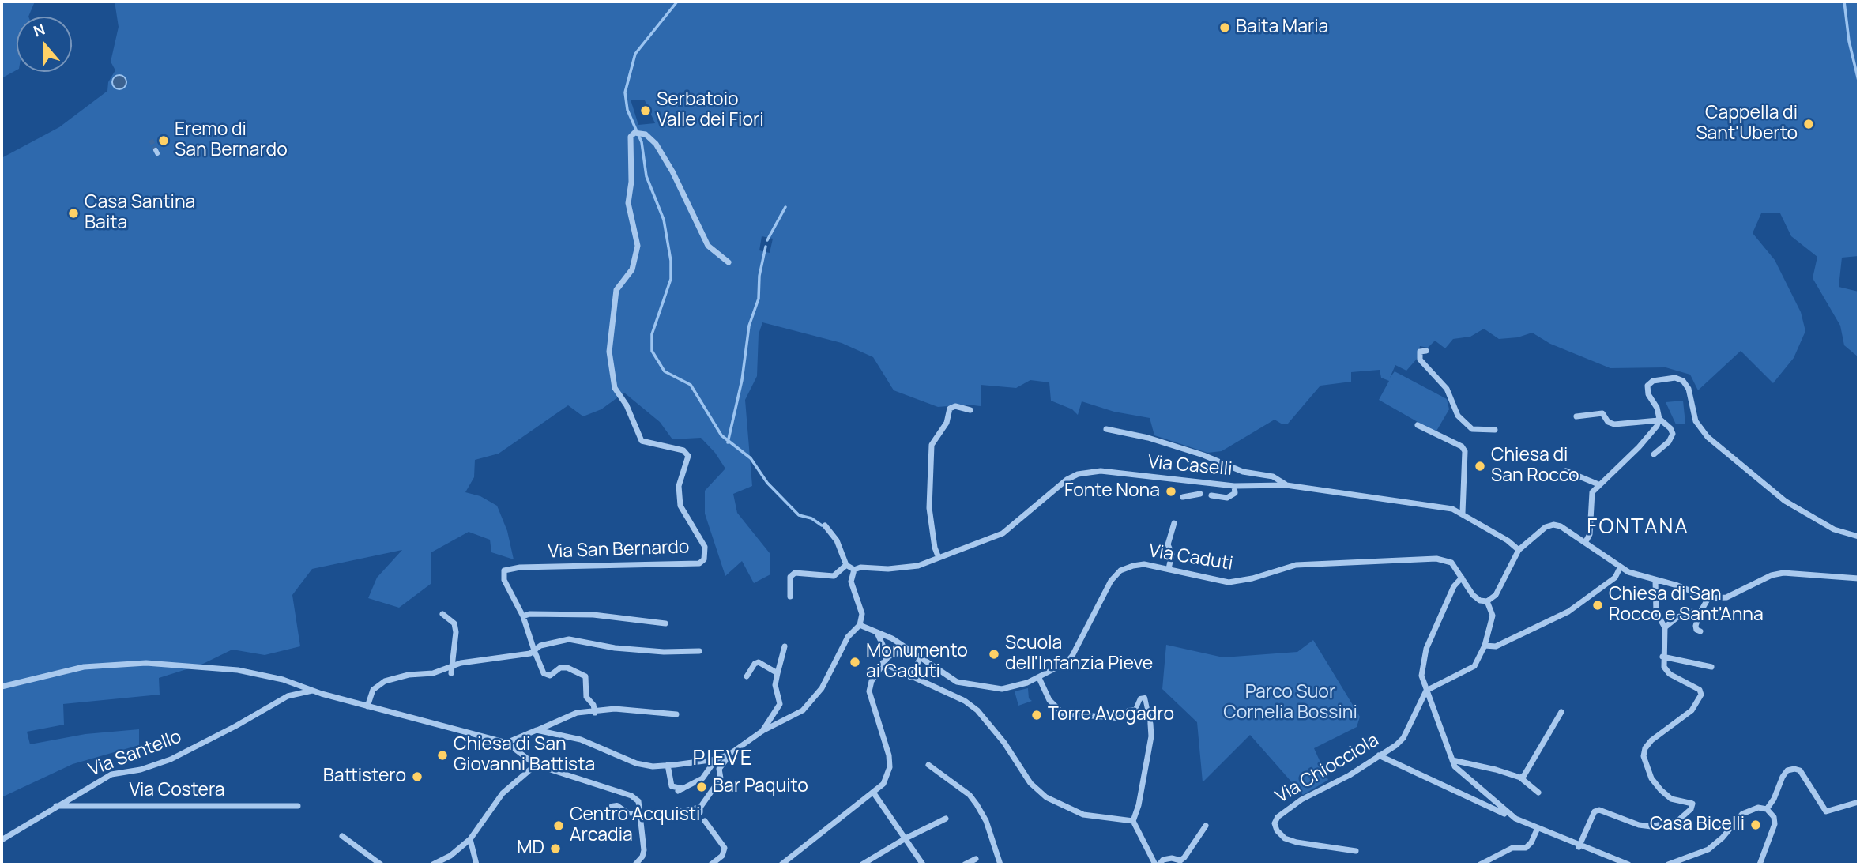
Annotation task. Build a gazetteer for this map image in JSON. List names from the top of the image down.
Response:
{
  "streets": {
    "street": [
      "Via Caselli",
      "Via San Bernardo",
      "Via Caduti",
      "Via Santello",
      "Via Chiocciola",
      "Via Costera"
    ]
  },
  "crossings": [
    ["Via Santello", "Via Costera"]
  ],
  "districts": ["FONTANA", "PIEVE"],
  "parks": ["Parco Suor Cornelia Bossini"],
  "places": [
    "Baita Maria",
    "Serbatoio Valle dei Fiori",
    "Cappella di Sant'Uberto",
    "Eremo di San Bernardo",
    "Casa Santina Baita",
    "Chiesa di San Rocco",
    "Fonte Nona",
    "Chiesa di San Rocco e Sant'Anna",
    "Scuola dell'Infanzia Pieve",
    "Monumento ai Caduti",
    "Torre Avogadro",
    "Chiesa di San Giovanni Battista",
    "Battistero",
    "Bar Paquito",
    "Casa Bicelli",
    "Centro Acquisti Arcadia",
    "MD"
  ],
  "north": "top"
}
